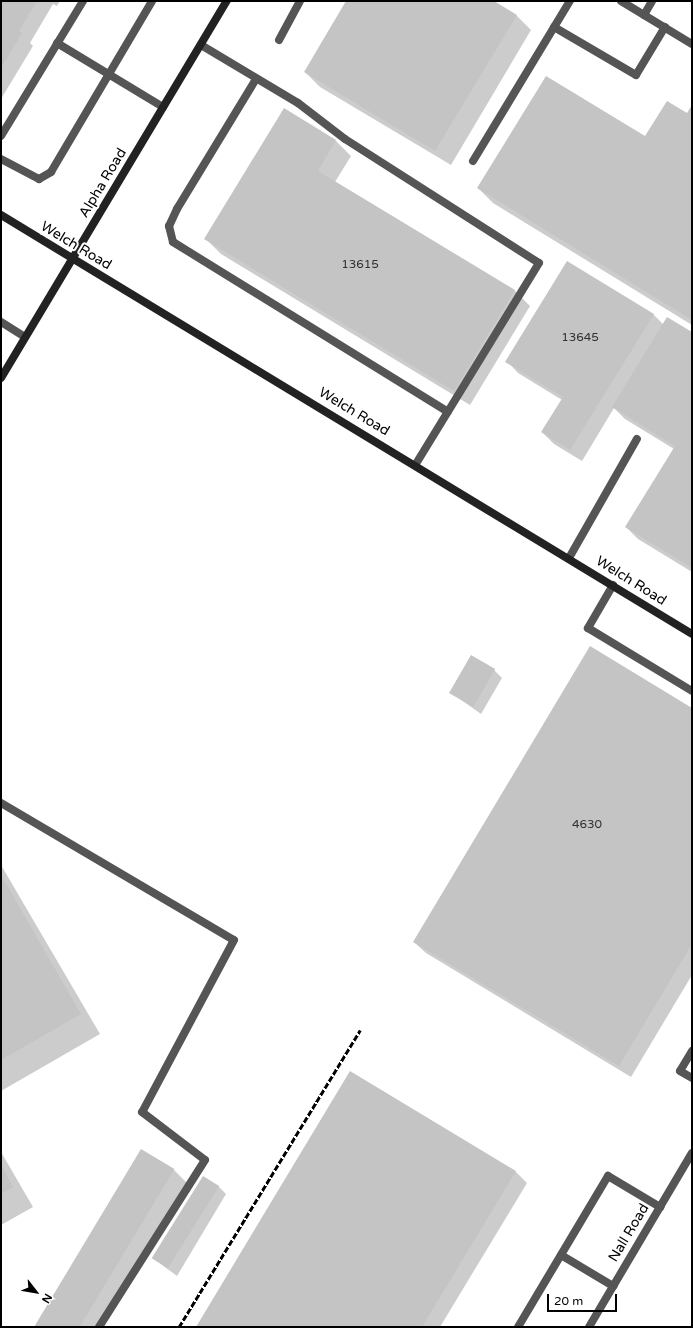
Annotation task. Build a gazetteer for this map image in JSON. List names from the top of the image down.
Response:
{
  "streets": {
    "street": ["Alpha Road", "Welch Road", "Nall Road"]
  },
  "crossings": [
    ["Alpha Road", "Welch Road"]
  ],
  "house_numbers": ["13615", "13645", "4630"],
  "scale_bar": "20 m",
  "north": "bottom right"
}
